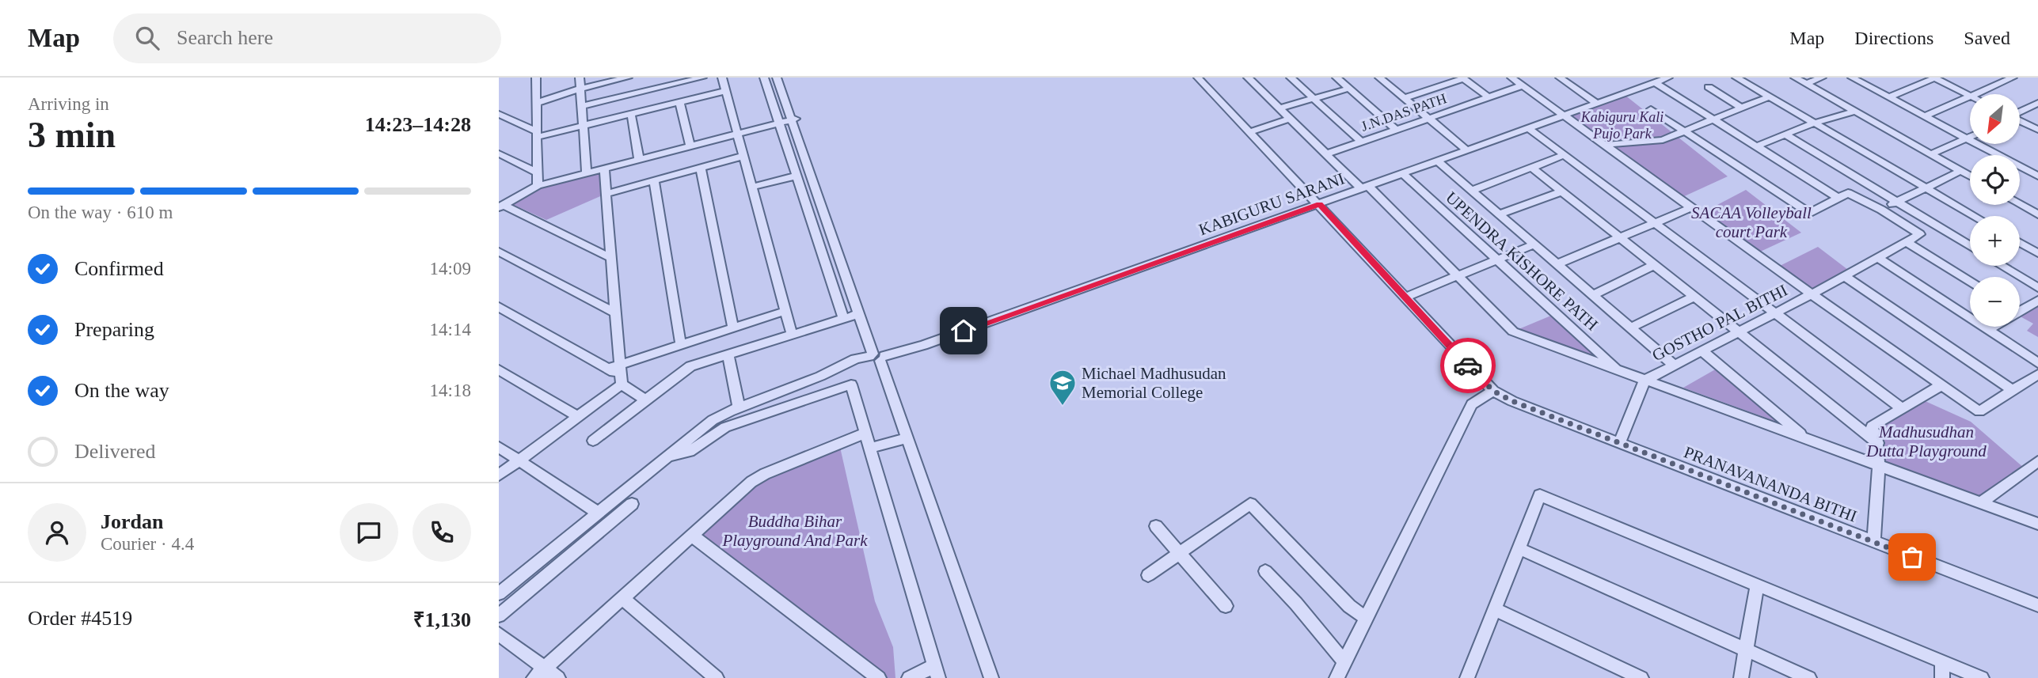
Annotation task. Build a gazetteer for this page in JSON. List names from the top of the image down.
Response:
{
  "streets": {
    "street": [
      "J.N.DAS PATH",
      "KABIGURU SARANI",
      "UPENDRA KISHORE PATH",
      "GOSTHO PAL BITHI",
      "PRANAVANANDA BITHI"
    ]
  },
  "crossings": [
    ["KABIGURU SARANI", "UPENDRA KISHORE PATH"],
    ["KABIGURU SARANI", "PRANAVANANDA BITHI"],
    ["GOSTHO PAL BITHI", "PRANAVANANDA BITHI"]
  ],
  "parks": [
    "Kabiguru Kali Pujo Park",
    "SACAA Volleyball court Park",
    "Madhusudhan Dutta Playground",
    "Buddha Bihar Playground And Park"
  ],
  "places": {
    "school or university": ["Michael Madhusudan Memorial College"]
  },
  "north": "bottom left",
  "page": {
    "header": "Map",
    "search": "Search here",
    "nav": ["Map", "Directions", "Saved"],
    "heading": ["3 min", "Arriving in", "14:23–14:28"],
    "panel": [
      "Jordan",
      "Courier · 4.4",
      "Order #4519",
      "₹1,130"
    ],
    "map_buttons": ["+", "−"],
    "bar": "On the way · 610 m",
    "list": [
      ["Confirmed", "14:09"],
      ["Preparing", "14:14"],
      ["On the way", "14:18"],
      "Delivered"
    ]
  }
}
